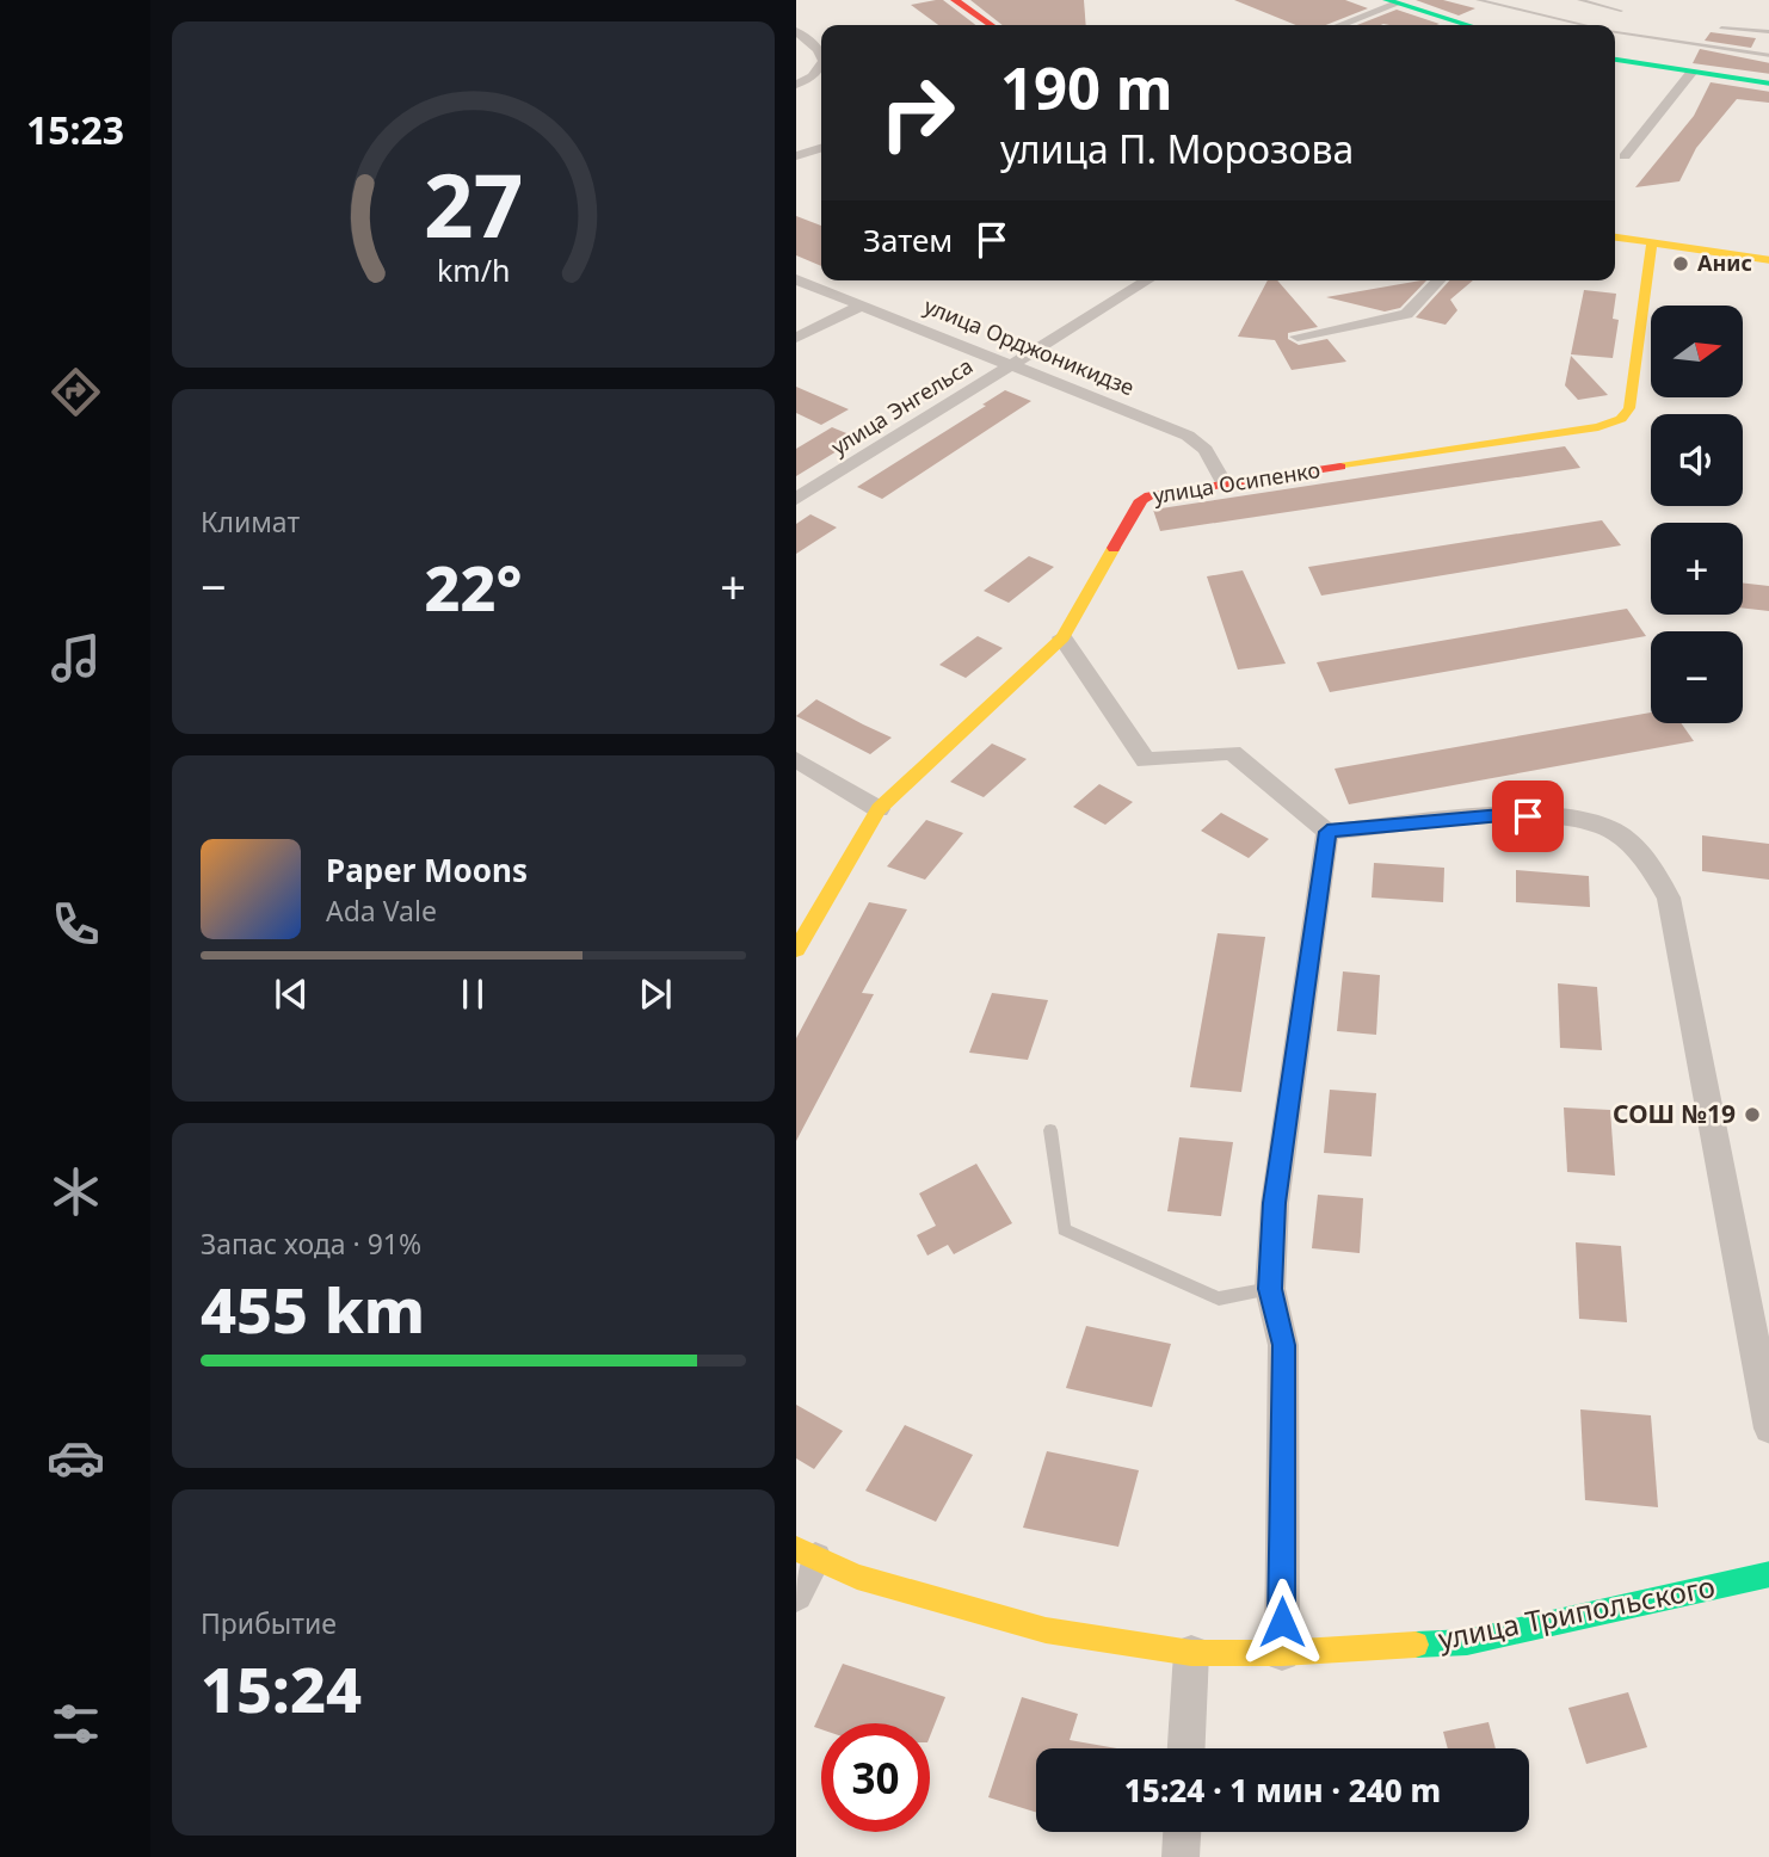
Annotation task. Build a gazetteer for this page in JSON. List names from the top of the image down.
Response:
{
  "streets": {
    "street": [
      "улица Орджоникидзе",
      "улица Энгельса",
      "улица Осипенко",
      "улица Трипольского"
    ]
  },
  "crossings": [
    ["улица Орджоникидзе", "улица Энгельса"],
    ["улица Орджоникидзе", "улица Осипенко"]
  ],
  "places": ["Анис", "СОШ №19"],
  "north": "right",
  "page": {
    "tabs": "15:23",
    "turn": ["190 m", "улица П. Морозова"],
    "then": "Затем",
    "map_buttons": ["+", "−"],
    "tile": [
      "Климат",
      ["Запас хода · 91%", "455 km"],
      ["Прибытие", "15:24"]
    ],
    "heat": ["−", "22°", "+"],
    "song": ["Paper Moons", "Ada Vale"],
    "limit": "30",
    "trip": "15:24 · 1 мин · 240 m",
    "gauge": ["27", "km/h"]
  }
}
